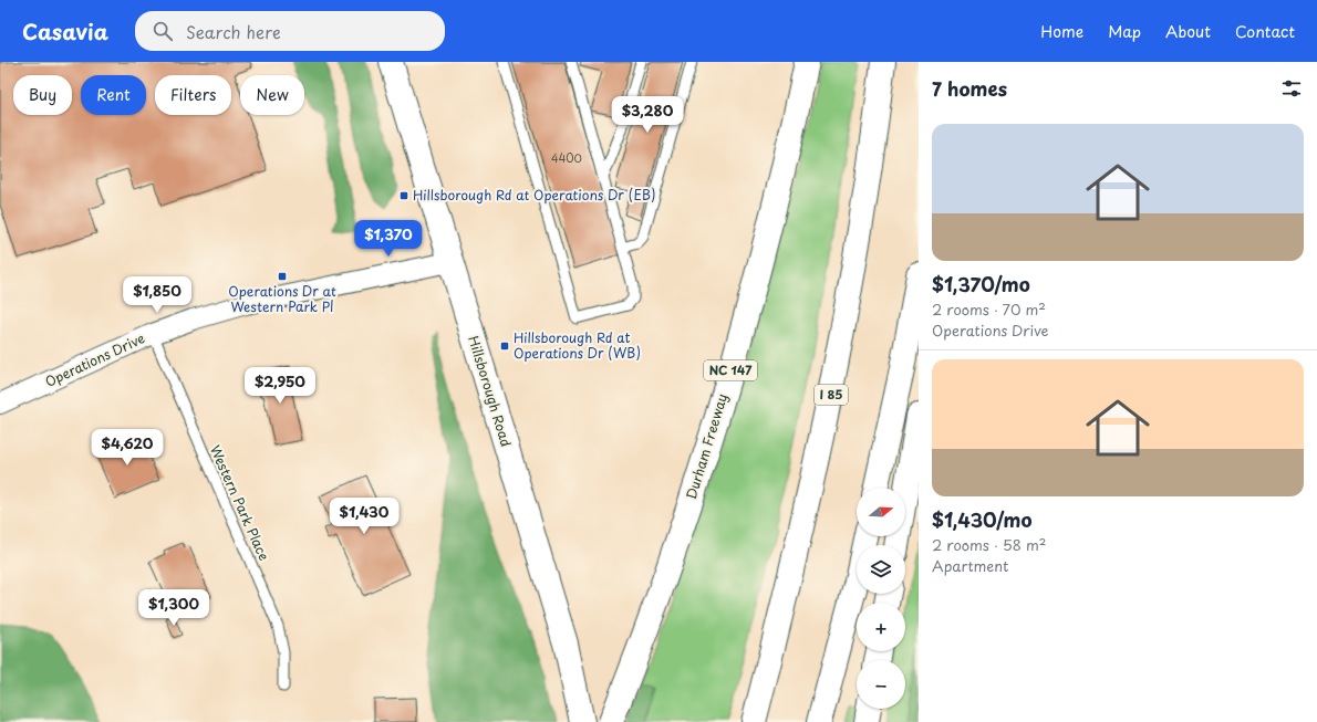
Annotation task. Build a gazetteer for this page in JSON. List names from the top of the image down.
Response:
{
  "streets": {
    "main road": [
      "NC 147",
      "Hillsborough Road",
      "I 85",
      "Durham Freeway"
    ],
    "street": ["Operations Drive"],
    "lane": ["Western Park Place"]
  },
  "crossings": [
    ["Operations Drive", "Hillsborough Road"],
    ["Operations Drive", "Western Park Place"]
  ],
  "places": {
    "transit": ["Hillsborough Rd at Operations Dr (EB)", "Operations Dr at Western Park Pl", "Hillsborough Rd at Operations Dr (WB)"]
  },
  "house_numbers": ["4400"],
  "north": "right",
  "page": {
    "header": "Casavia",
    "search": "Search here",
    "nav": [
      "Home",
      "Map",
      "About",
      "Contact"
    ],
    "heading": "7 homes",
    "chip": [
      "Buy",
      "Rent",
      "Filters",
      "New"
    ],
    "price": [
      "$3,280",
      "$1,370",
      "$1,850",
      "$2,950",
      "$4,620",
      "$1,430",
      "$1,300"
    ],
    "list": [
      {
        "name": "$1,370/mo",
        "note": "2 rooms · 70 m² · Operations Drive"
      },
      {
        "name": "$1,430/mo",
        "note": "2 rooms · 58 m² · Apartment"
      }
    ],
    "map_buttons": ["+", "−"]
  }
}
